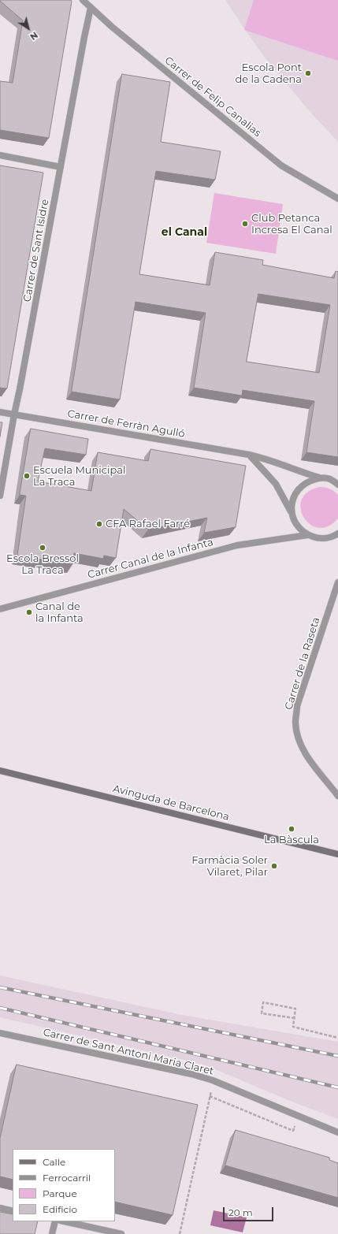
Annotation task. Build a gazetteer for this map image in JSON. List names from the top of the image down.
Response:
{
  "streets": {
    "main road": ["Avinguda de Barcelona"],
    "street": [
      "Carrer de Felip Canalias",
      "Carrer de Sant Isidre",
      "Carrer de Ferràn Agulló",
      "Carrer Canal de la Infanta",
      "Carrer de la Raseta",
      "Carrer de Sant Antoni Maria Claret"
    ]
  },
  "crossings": [
    ["Carrer de Felip Canalias", "Carrer de Sant Isidre"],
    ["Carrer de Sant Isidre", "Carrer de Ferràn Agulló"]
  ],
  "districts": ["el Canal"],
  "places": [
    "Escola Pont de la Cadena",
    "Club Petanca Incresa El Canal",
    "Escuela Municipal La Traca",
    "CFA Rafael Farré",
    "Escola Bressol La Traca",
    "Canal de la Infanta",
    "La Bàscula",
    "Farmàcia Soler Vilaret, Pilar"
  ],
  "legend": [
    "Calle",
    "Ferrocarril",
    "Parque",
    "Edificio"
  ],
  "scale_bar": "20 m",
  "north": "bottom right"
}
